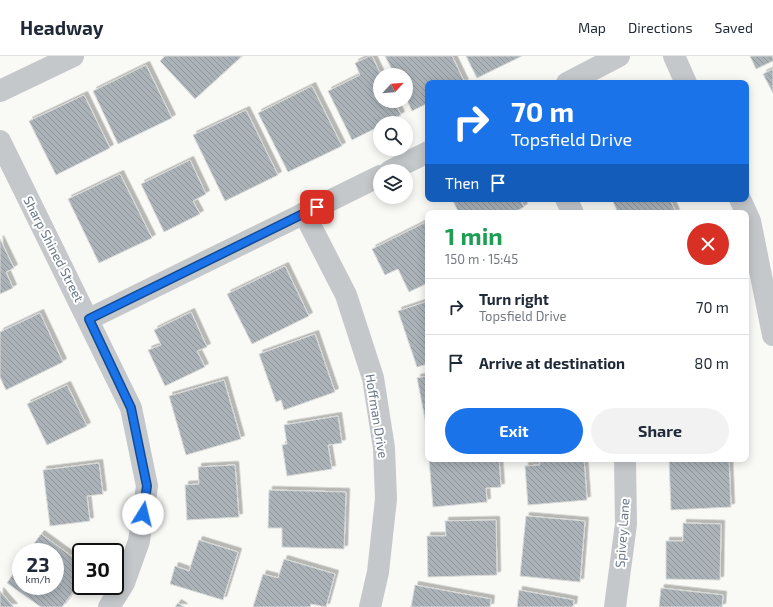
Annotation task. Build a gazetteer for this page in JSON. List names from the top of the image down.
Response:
{
  "streets": {
    "street": ["Sharp Shined Street", "Hoffman Drive", "Spivey Lane"]
  },
  "north": "top right",
  "page": {
    "header": "Headway",
    "nav": ["Map", "Directions", "Saved"],
    "turn": ["70 m", "Topsfield Drive"],
    "then": "Then",
    "heading": ["1 min", "150 m · 15:45"],
    "list": [
      {
        "name": "Turn right",
        "note": "Topsfield Drive",
        "value": "70 m"
      },
      {
        "name": "Arrive at destination",
        "value": "80 m"
      }
    ],
    "buttons": ["Exit", "Share"],
    "speed": "23 km/h",
    "limit": "30"
  }
}
